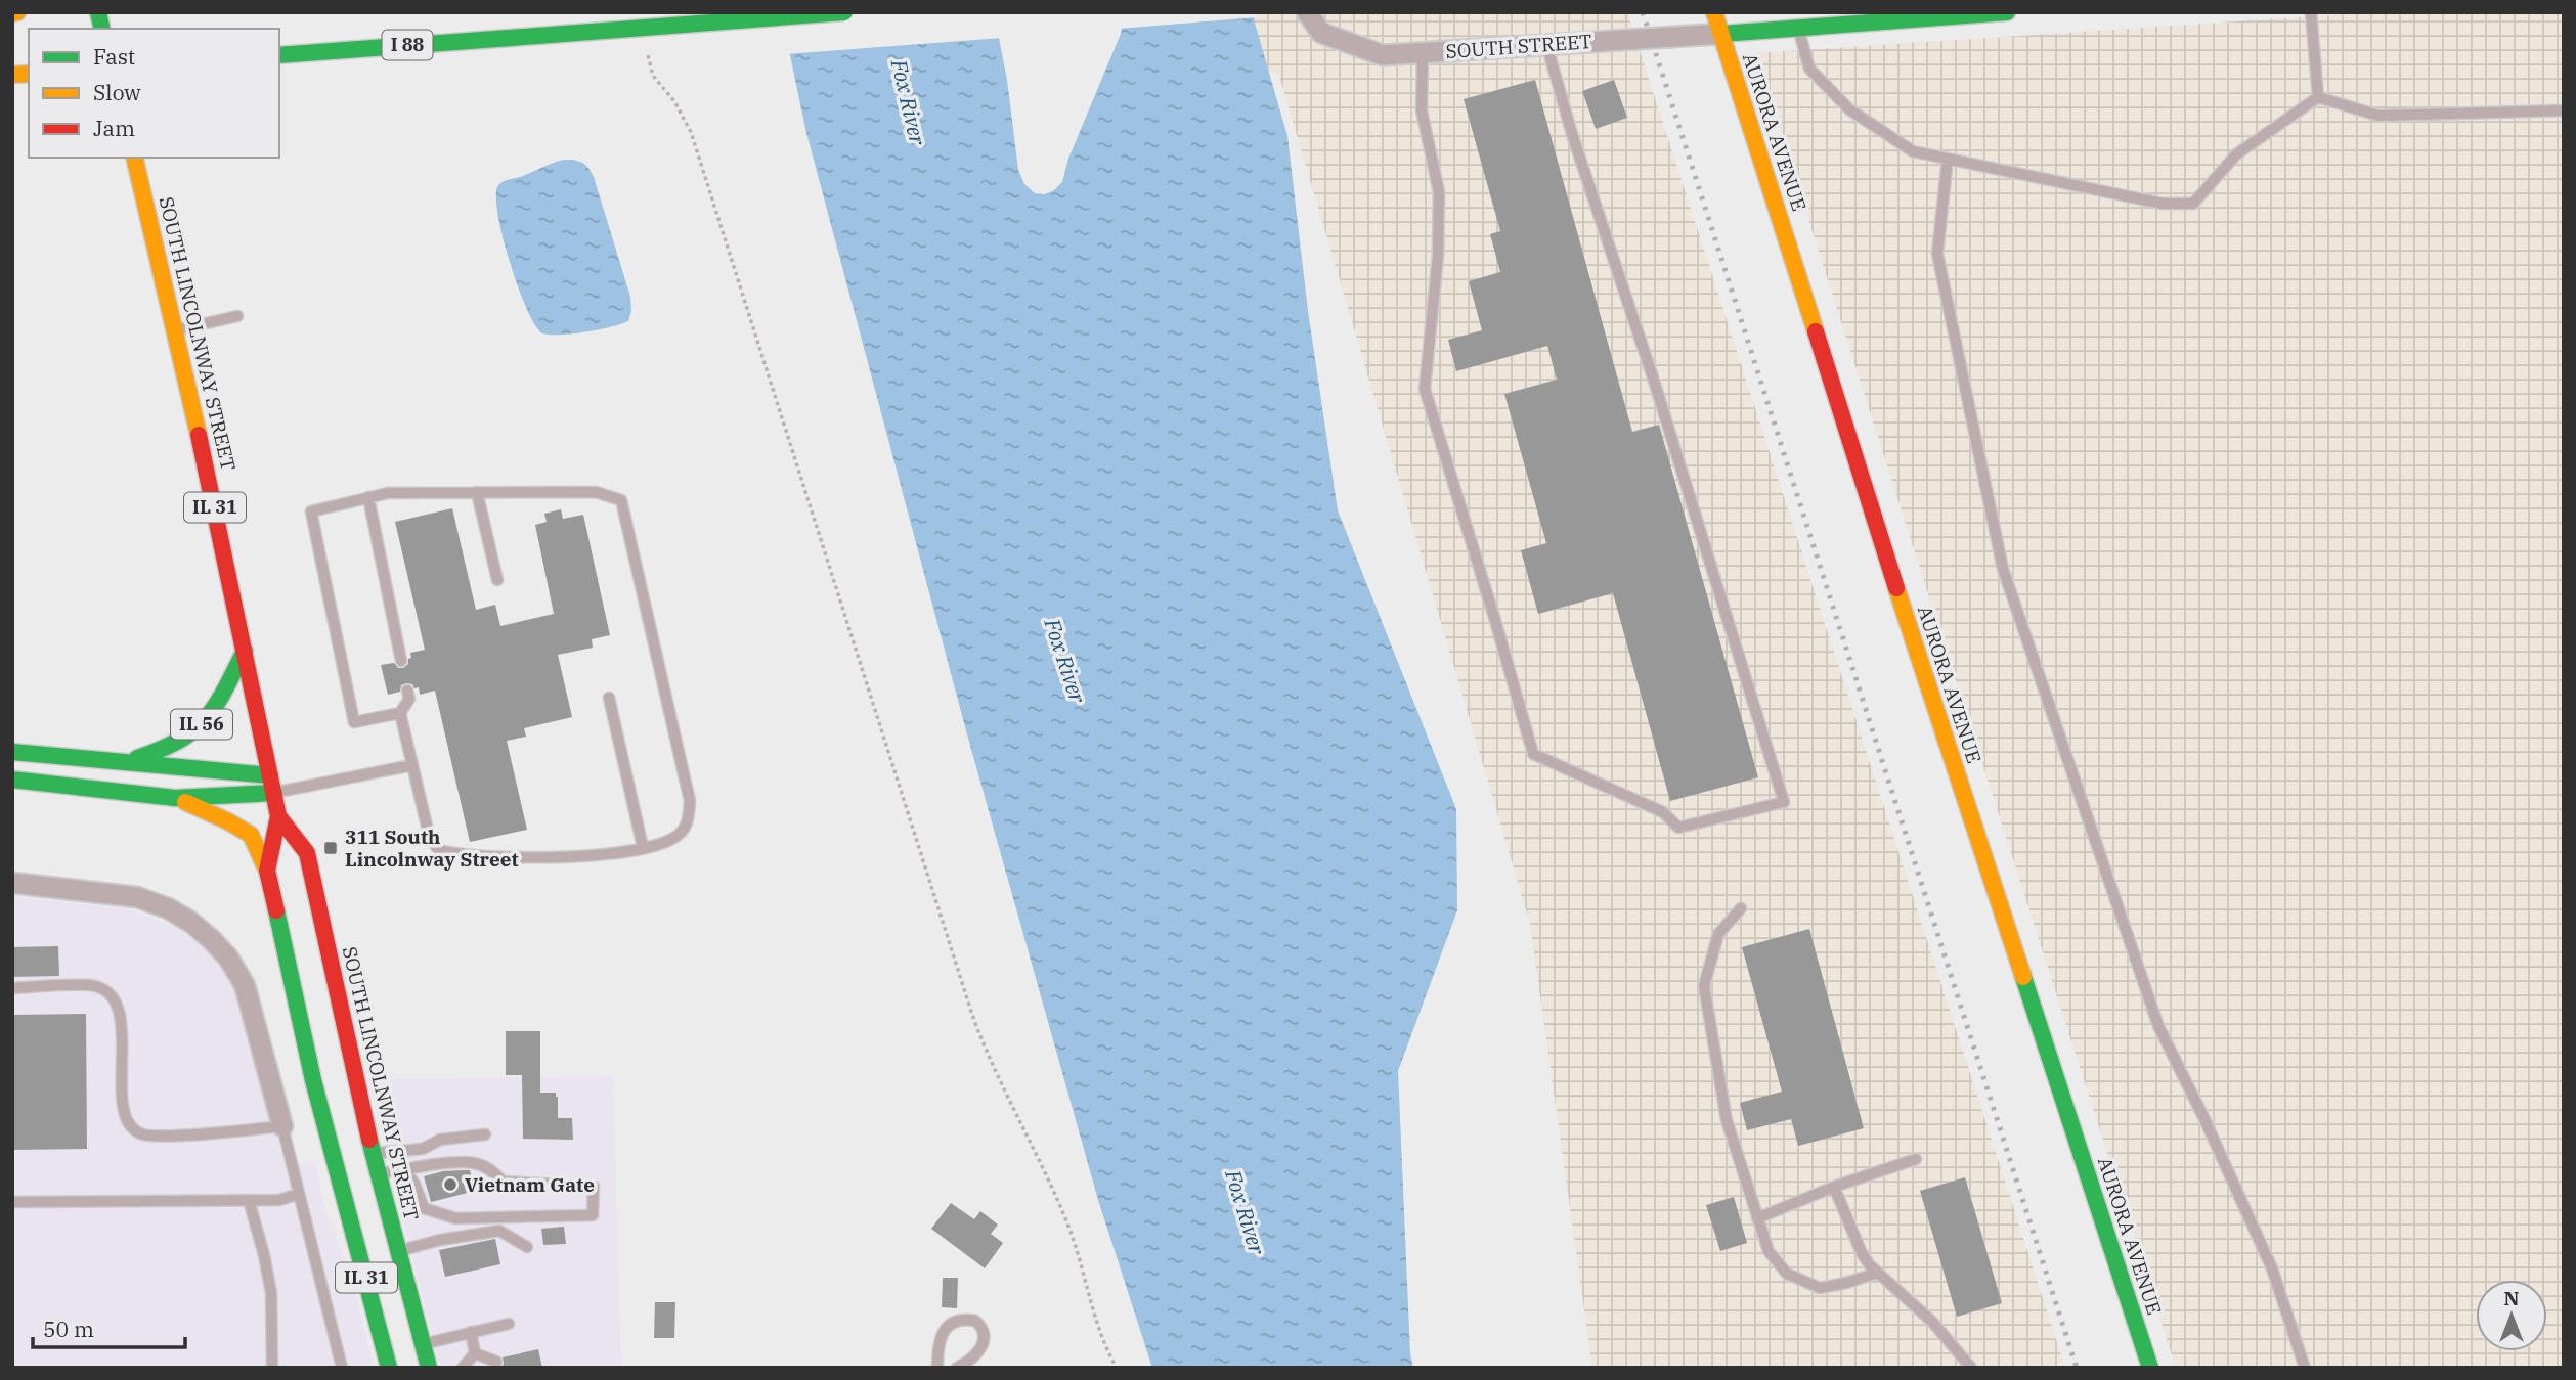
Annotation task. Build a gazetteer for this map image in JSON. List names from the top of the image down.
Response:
{
  "streets": {
    "main road": [
      "I 88",
      "AURORA AVENUE",
      "SOUTH LINCOLNWAY STREET",
      "IL 31",
      "IL 56"
    ],
    "street": ["SOUTH STREET"]
  },
  "crossings": [
    ["SOUTH STREET", "AURORA AVENUE"],
    ["SOUTH LINCOLNWAY STREET", "IL 56"]
  ],
  "water": ["Fox River"],
  "places": {
    "transit": ["311 South Lincolnway Street"],
    "other": ["Vietnam Gate"]
  },
  "legend": ["Fast", "Slow", "Jam"],
  "scale_bar": "50 m",
  "north": "top"
}
